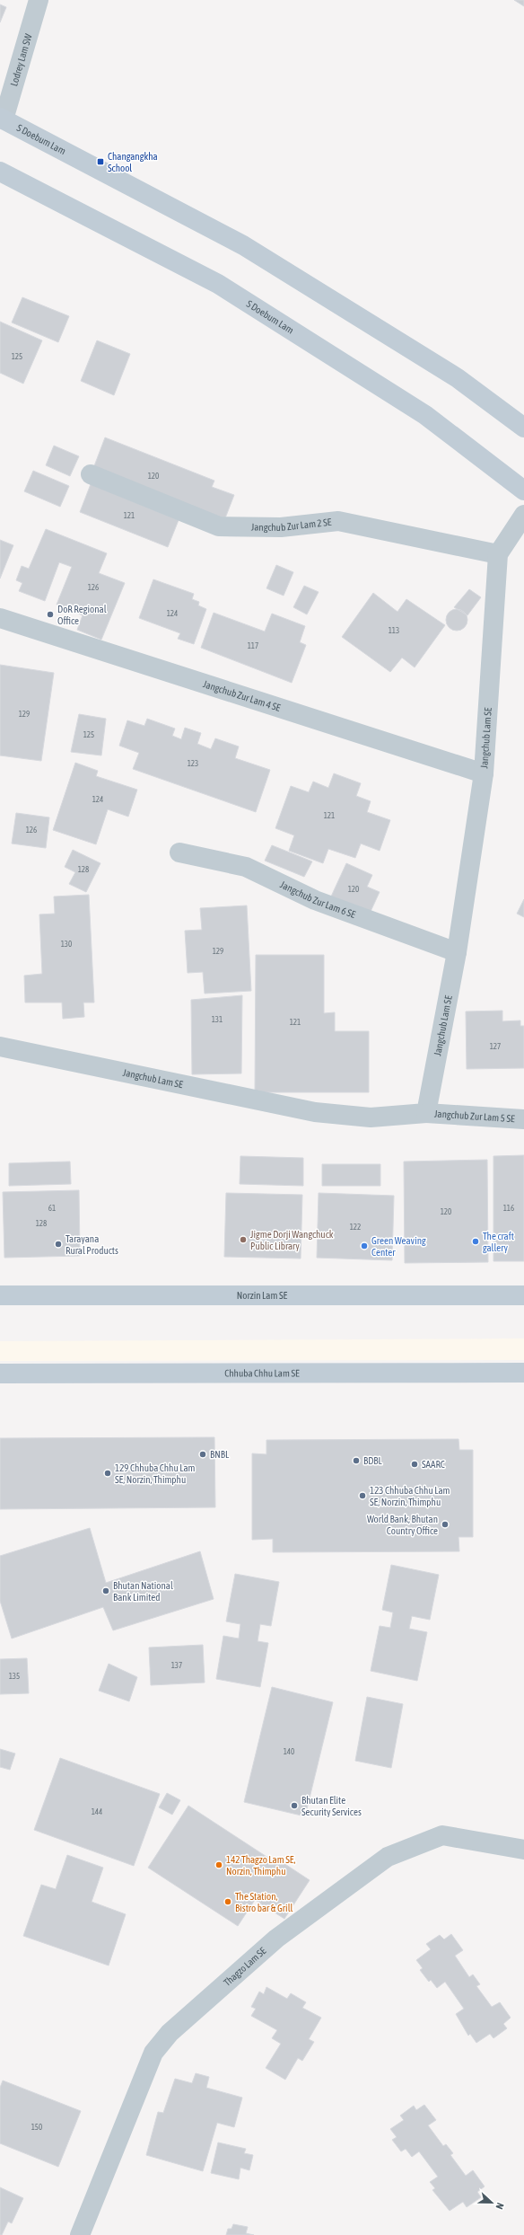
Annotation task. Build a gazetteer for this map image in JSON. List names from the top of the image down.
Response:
{
  "streets": {
    "main road": ["S Doebum Lam", "Norzin Lam SE", "Chhuba Chhu Lam SE"],
    "street": [
      "Lodrey Lam SW",
      "Jangchub Zur Lam 2 SE",
      "Jangchub Zur Lam 4 SE",
      "Jangchub Lam SE",
      "Jangchub Zur Lam 6 SE",
      "Jangchub Zur Lam 5 SE",
      "Thagzo Lam SE"
    ]
  },
  "crossings": [
    ["Lodrey Lam SW", "S Doebum Lam"],
    ["Jangchub Zur Lam 2 SE", "Jangchub Lam SE"],
    ["Jangchub Zur Lam 4 SE", "Jangchub Lam SE"],
    ["Jangchub Lam SE", "Jangchub Zur Lam 6 SE"],
    ["Jangchub Lam SE", "Jangchub Zur Lam 5 SE"]
  ],
  "places": {
    "transit": ["Changangkha School"],
    "other": [
      "DoR Regional Office",
      "Jigme Dorji Wangchuck Public Library",
      "The craft gallery",
      "Tarayana Rural Products",
      "Green Weaving Center",
      "BNBL",
      "BDBL",
      "SAARC",
      "129 Chhuba Chhu Lam SE, Norzin, Thimphu",
      "123 Chhuba Chhu Lam SE, Norzin, Thimphu",
      "World Bank, Bhutan Country Office",
      "Bhutan National Bank Limited",
      "Bhutan Elite Security Services",
      "142 Thagzo Lam SE, Norzin, Thimphu",
      "The Station, Bistro bar & Grill"
    ]
  },
  "house_numbers": [
    "125",
    "120",
    "121",
    "126",
    "124",
    "113",
    "117",
    "129",
    "125",
    "123",
    "124",
    "121",
    "126",
    "128",
    "120",
    "130",
    "129",
    "131",
    "121",
    "127",
    "61",
    "116",
    "120",
    "128",
    "122",
    "137",
    "135",
    "140",
    "144",
    "150"
  ],
  "north": "right"
}
